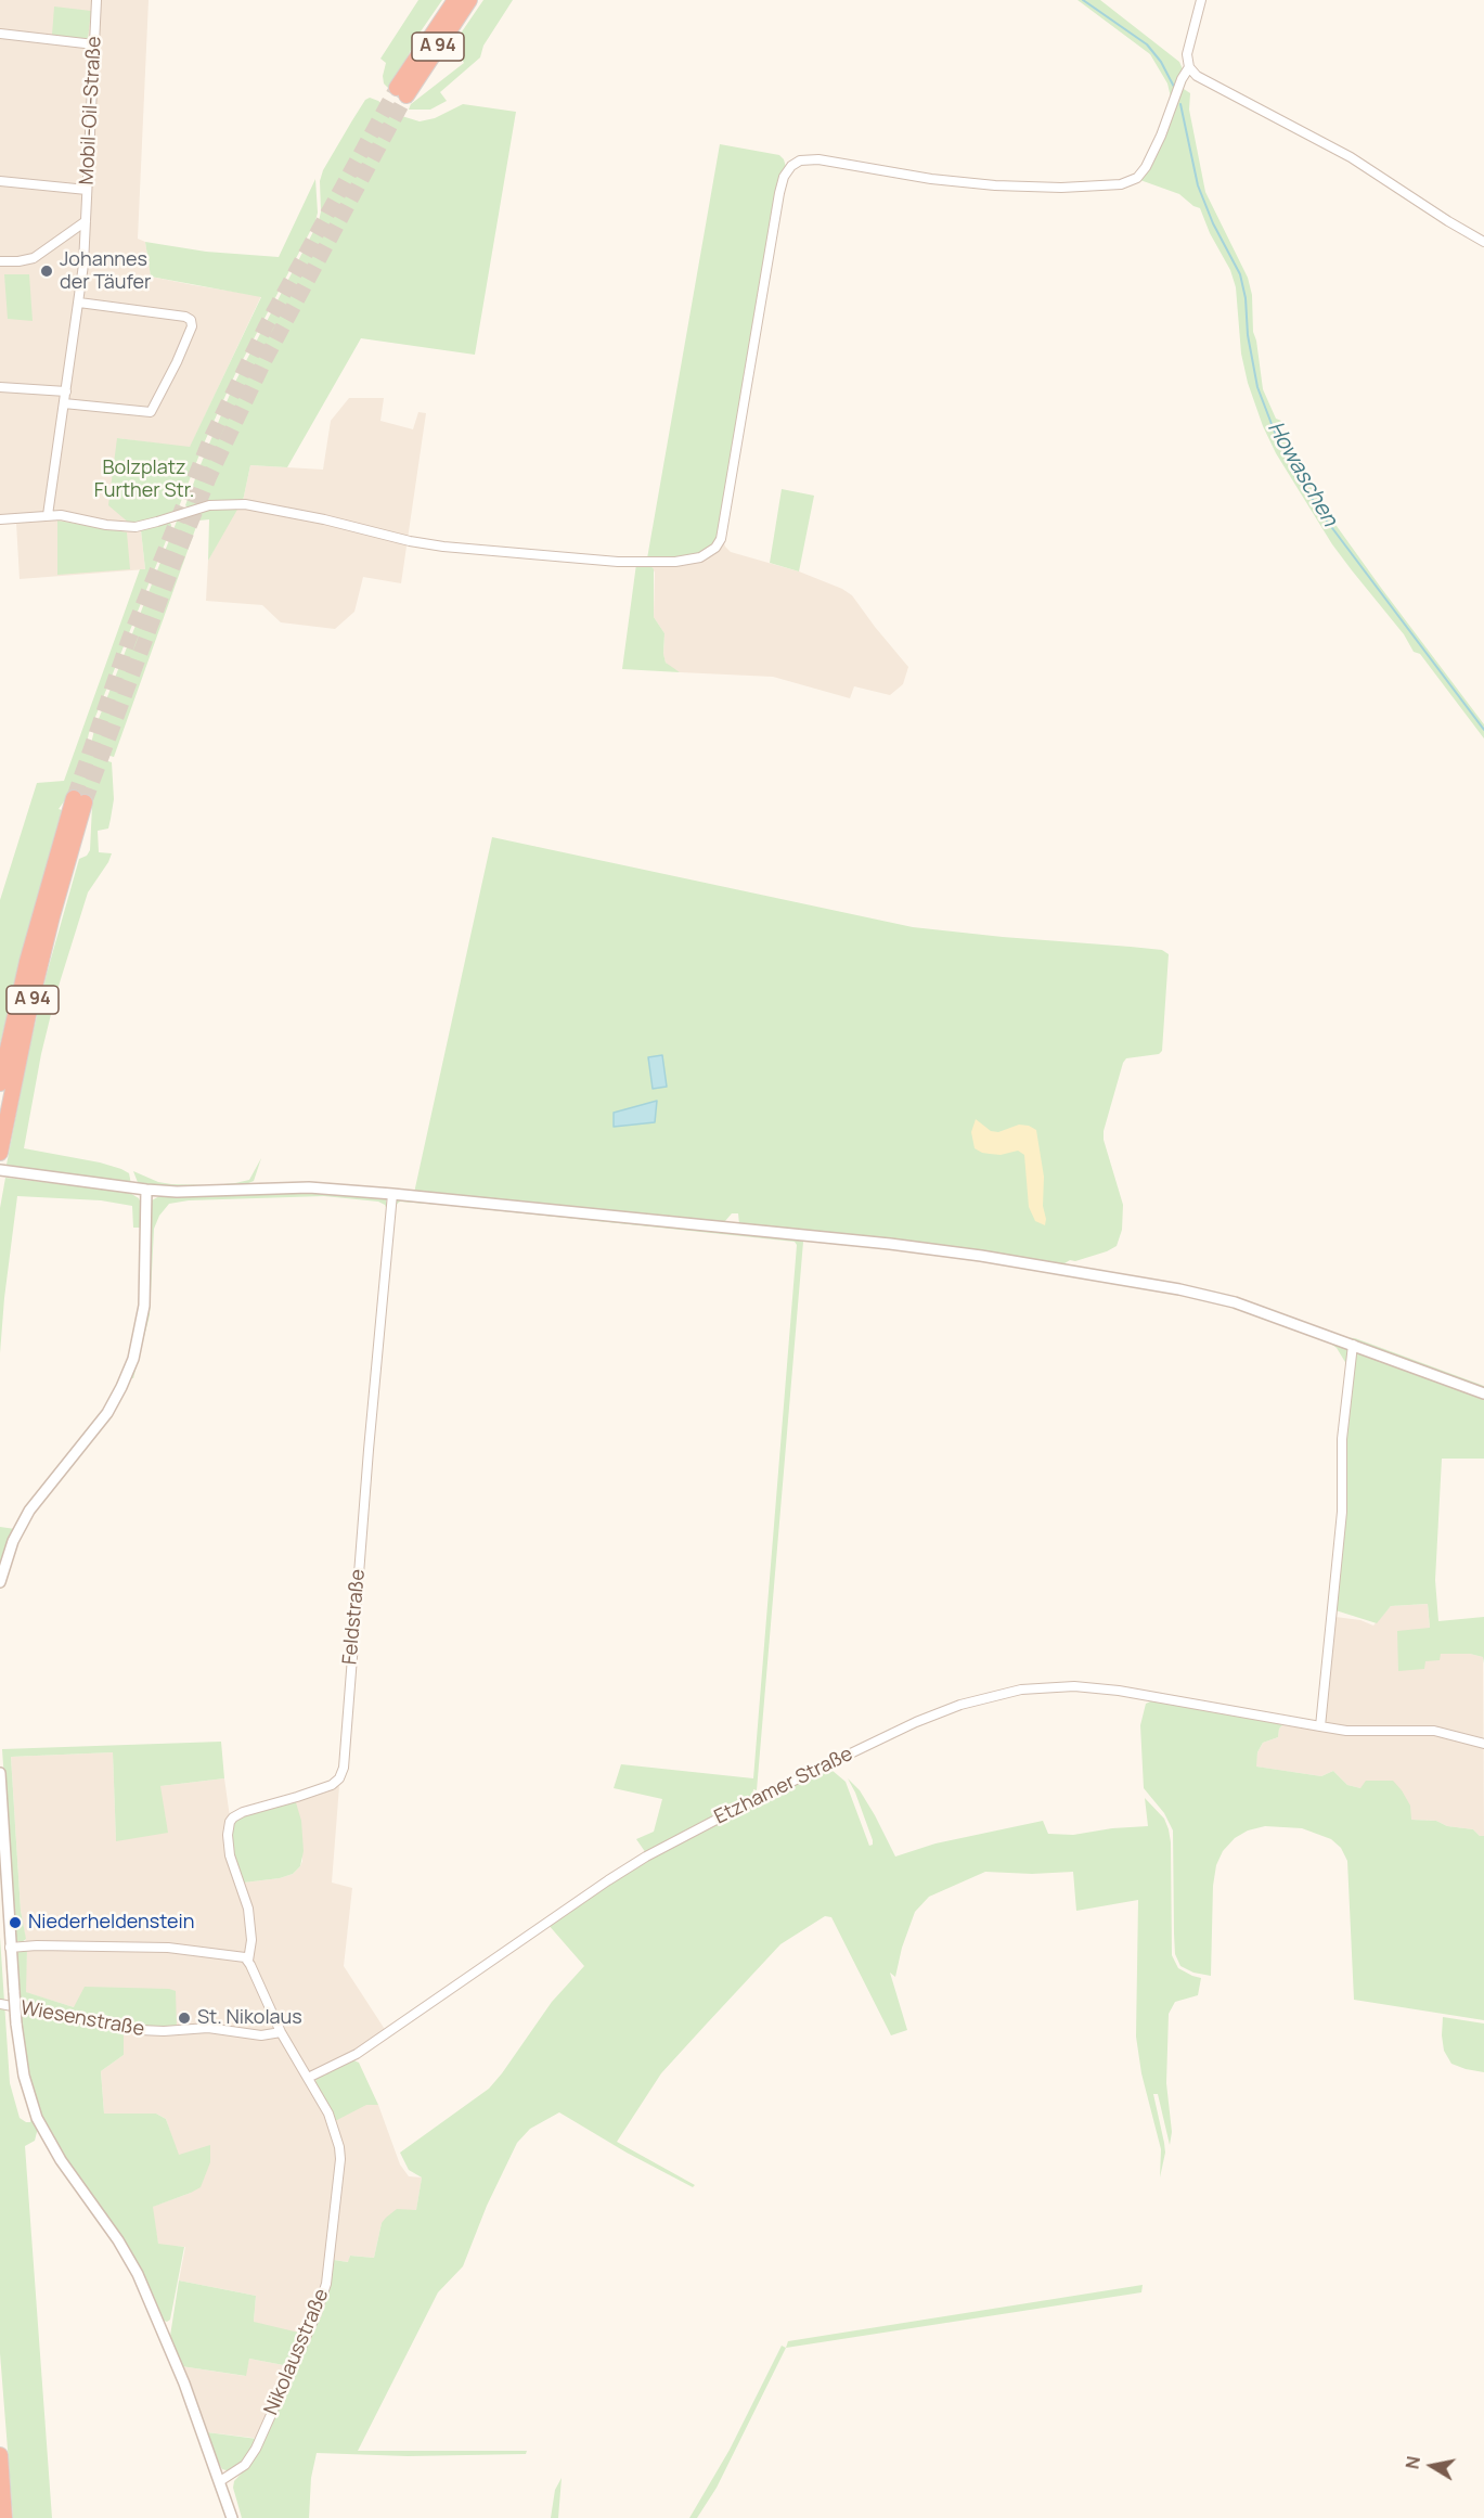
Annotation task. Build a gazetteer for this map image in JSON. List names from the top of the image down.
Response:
{
  "streets": {
    "highway": ["A 94"],
    "street": [
      "Mobil-Oil-Straße",
      "Feldstraße",
      "Etzhamer Straße",
      "Wiesenstraße",
      "Nikolausstraße"
    ]
  },
  "crossings": [
    ["Feldstraße", "Nikolausstraße"],
    ["Etzhamer Straße", "Nikolausstraße"],
    ["Wiesenstraße", "Nikolausstraße"]
  ],
  "water": ["Howaschen"],
  "parks": ["Bolzplatz Further Str."],
  "places": ["Johannes der Täufer", "Niederheldenstein", "St. Nikolaus"],
  "north": "left"
}
